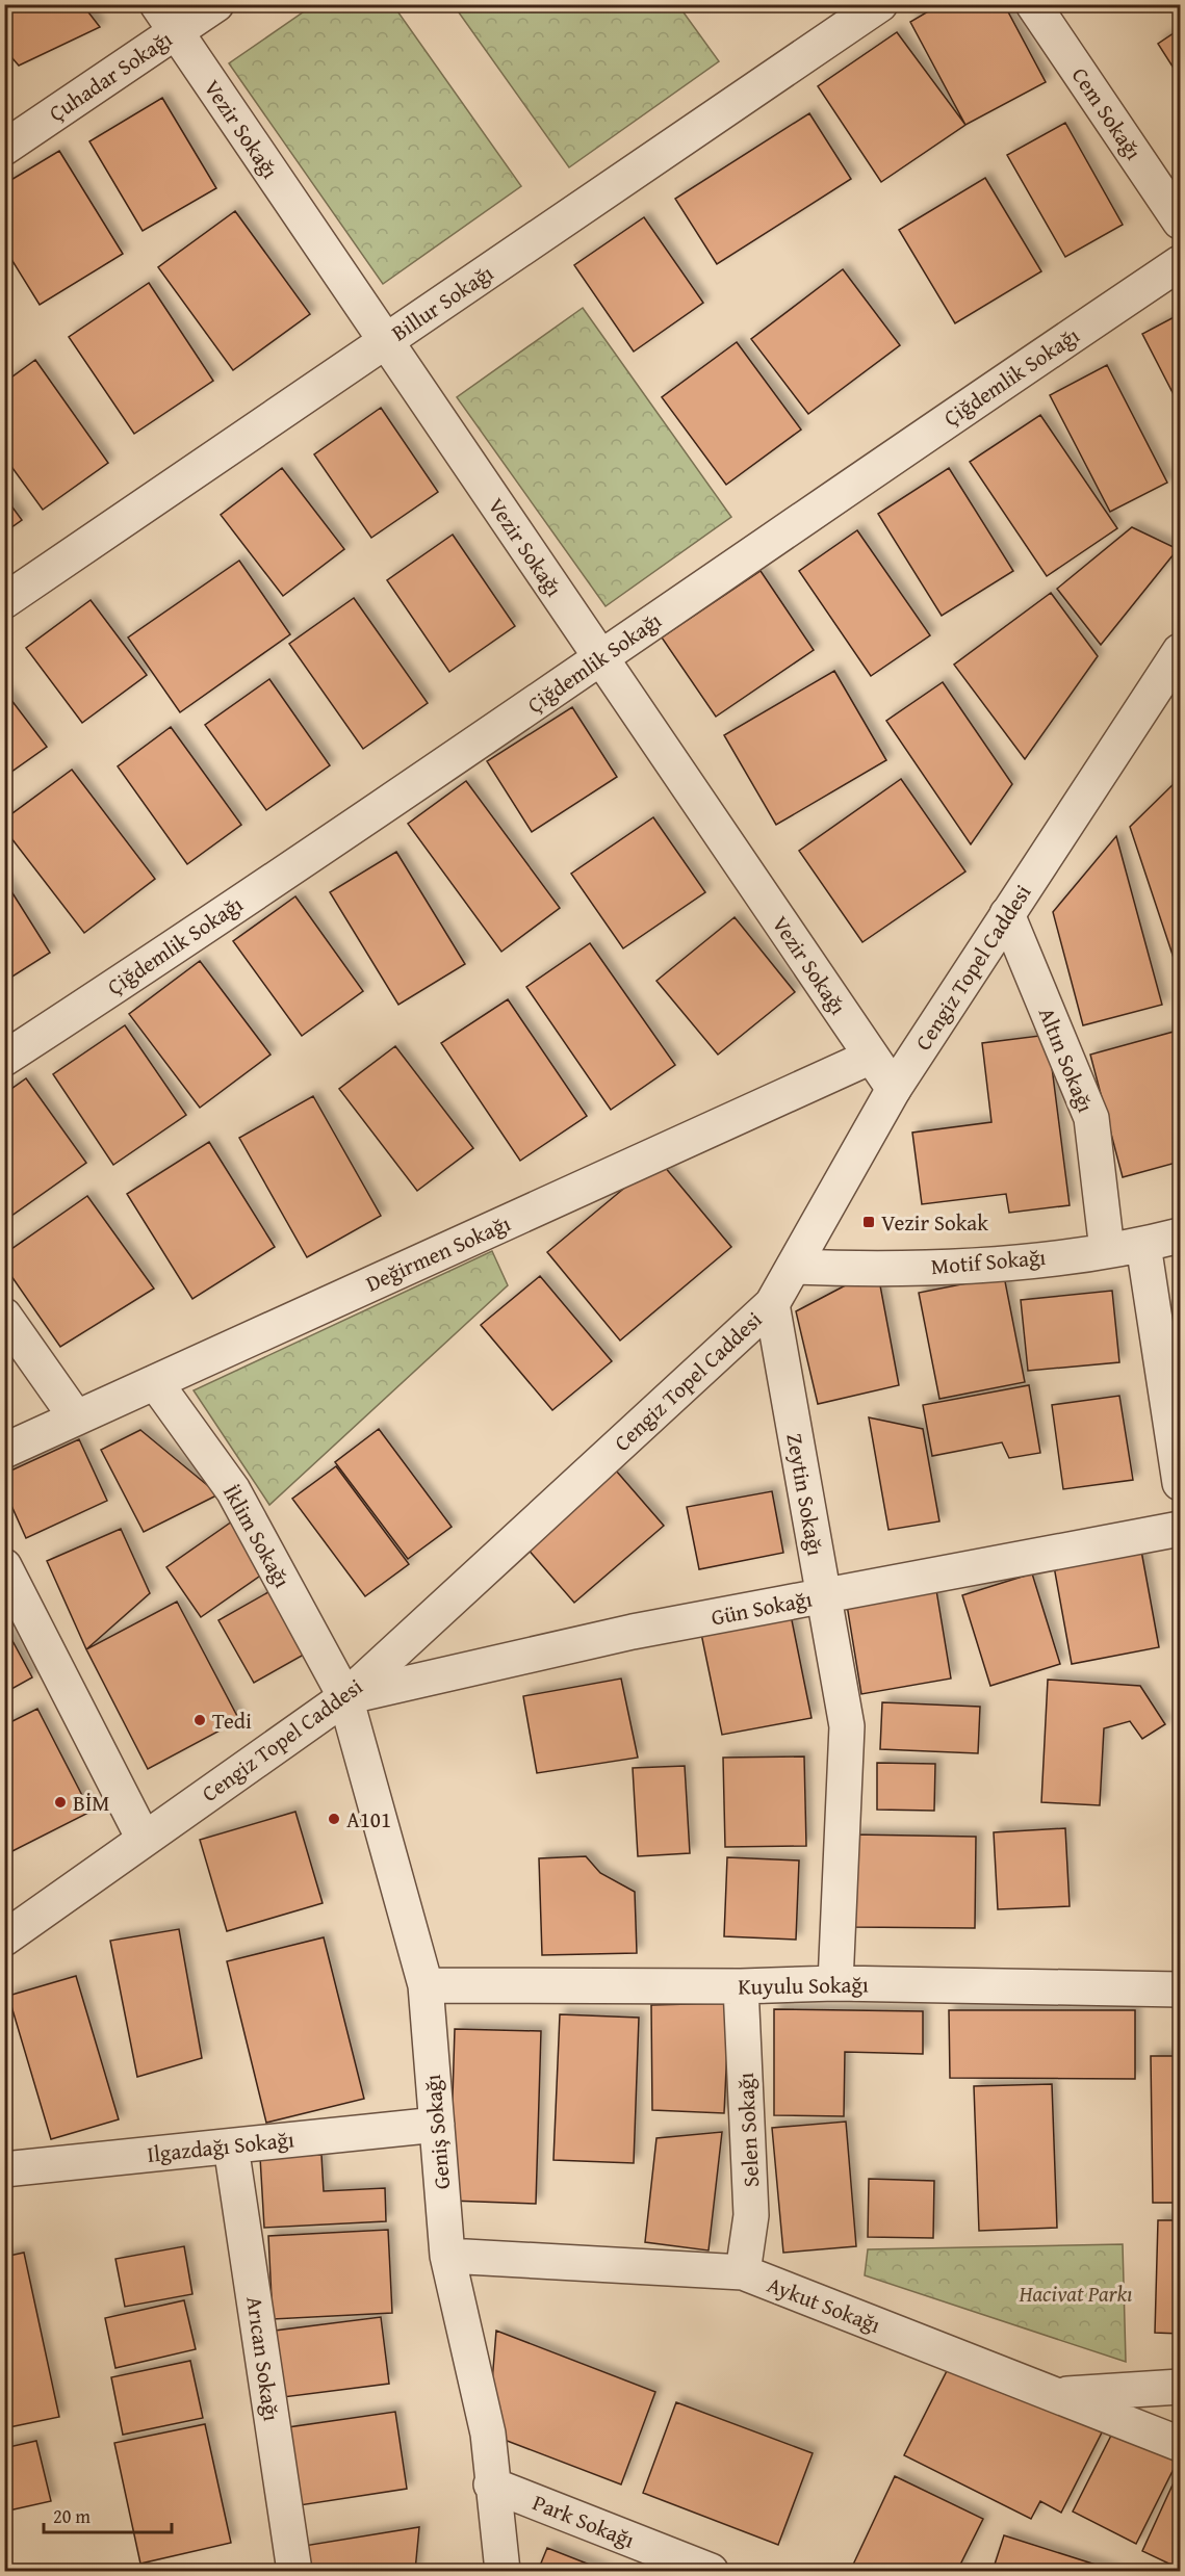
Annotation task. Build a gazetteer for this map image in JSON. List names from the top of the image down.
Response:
{
  "streets": {
    "street": [
      "Çuhadar Sokağı",
      "Cem Sokağı",
      "Vezir Sokağı",
      "Billur Sokağı",
      "Çiğdemlik Sokağı",
      "Cengiz Topel Caddesi",
      "Altın Sokağı",
      "Değirmen Sokağı",
      "Motif Sokağı",
      "Zeytin Sokağı",
      "İklim Sokağı",
      "Gün Sokağı",
      "Kuyulu Sokağı",
      "Selen Sokağı",
      "Geniş Sokağı",
      "Ilgazdağı Sokağı",
      "Aykut Sokağı",
      "Arıcan Sokağı",
      "Park Sokağı"
    ]
  },
  "crossings": [
    ["Çuhadar Sokağı", "Vezir Sokağı"],
    ["Vezir Sokağı", "Billur Sokağı"],
    ["Vezir Sokağı", "Çiğdemlik Sokağı"],
    ["Vezir Sokağı", "Cengiz Topel Caddesi"],
    ["Vezir Sokağı", "Değirmen Sokağı"],
    ["Cengiz Topel Caddesi", "Altın Sokağı"],
    ["Cengiz Topel Caddesi", "Motif Sokağı"],
    ["Cengiz Topel Caddesi", "Zeytin Sokağı"],
    ["Cengiz Topel Caddesi", "İklim Sokağı"],
    ["Cengiz Topel Caddesi", "Gün Sokağı"],
    ["Cengiz Topel Caddesi", "Geniş Sokağı"],
    ["Altın Sokağı", "Motif Sokağı"],
    ["Değirmen Sokağı", "İklim Sokağı"],
    ["Zeytin Sokağı", "Gün Sokağı"],
    ["Zeytin Sokağı", "Kuyulu Sokağı"],
    ["İklim Sokağı", "Gün Sokağı"],
    ["İklim Sokağı", "Geniş Sokağı"],
    ["Gün Sokağı", "Geniş Sokağı"],
    ["Kuyulu Sokağı", "Selen Sokağı"],
    ["Kuyulu Sokağı", "Geniş Sokağı"],
    ["Selen Sokağı", "Aykut Sokağı"],
    ["Geniş Sokağı", "Ilgazdağı Sokağı"],
    ["Geniş Sokağı", "Aykut Sokağı"],
    ["Geniş Sokağı", "Park Sokağı"],
    ["Ilgazdağı Sokağı", "Arıcan Sokağı"]
  ],
  "parks": ["Hacivat Parkı"],
  "places": {
    "transit": ["Vezir Sokak"],
    "other": ["Tedi", "BİM", "A101"]
  },
  "scale_bar": "20 m"
}
